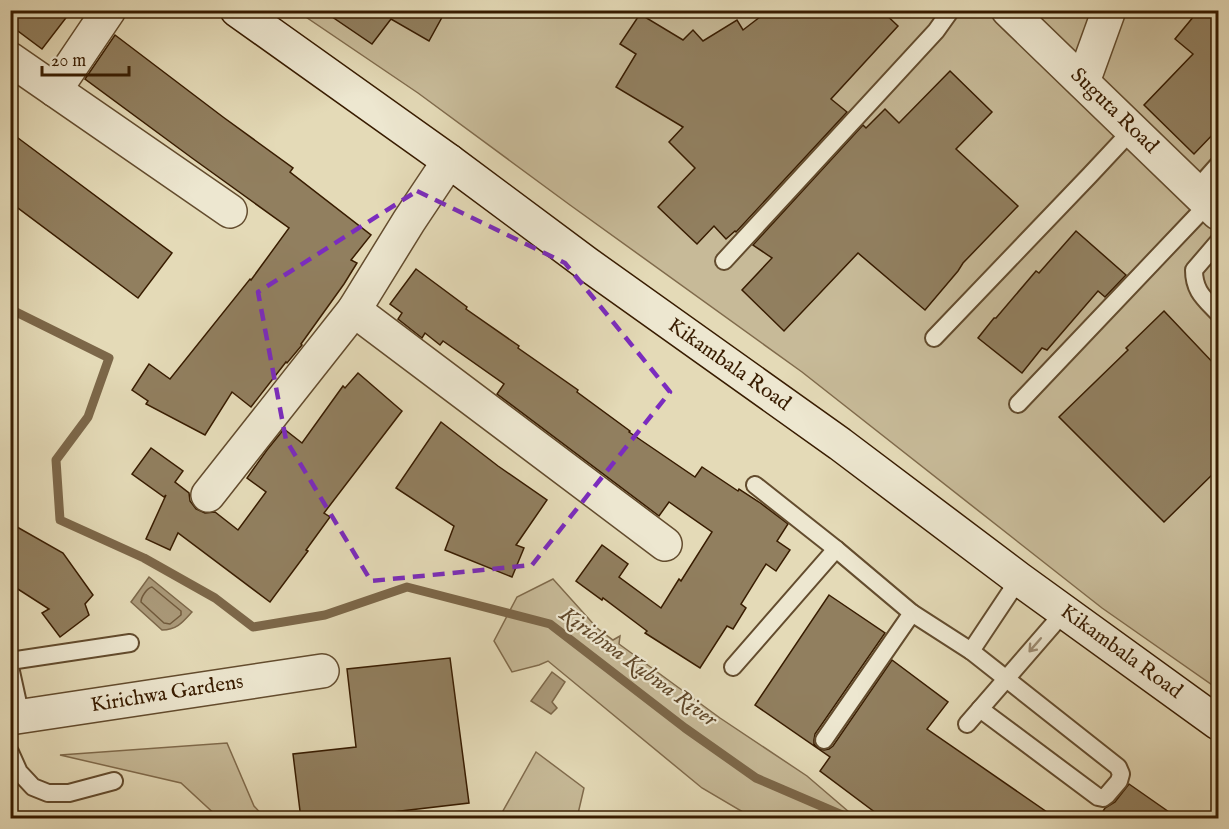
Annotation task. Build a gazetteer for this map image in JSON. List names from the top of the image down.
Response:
{
  "streets": {
    "street": ["Suguta Road", "Kikambala Road", "Kirichwa Gardens"]
  },
  "water": ["Kirichwa Kubwa River"],
  "scale_bar": "20 m"
}
